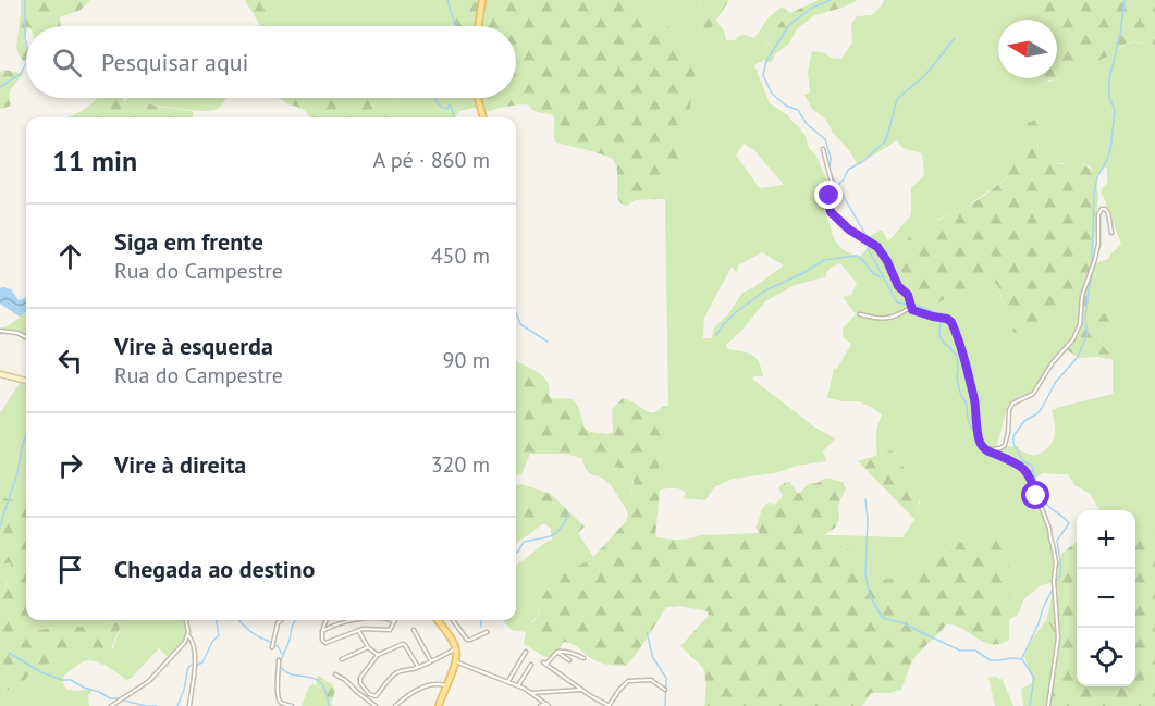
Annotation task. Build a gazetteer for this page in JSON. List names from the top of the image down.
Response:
{
  "north": "left",
  "page": {
    "search": "Pesquisar aqui",
    "heading": ["11 min", "A pé · 860 m"],
    "list": [
      ["Siga em frente", "Rua do Campestre", "450 m"],
      ["Vire à esquerda", "Rua do Campestre", "90 m"],
      ["Vire à direita", "320 m"],
      "Chegada ao destino"
    ],
    "map_buttons": ["+", "−"]
  }
}
